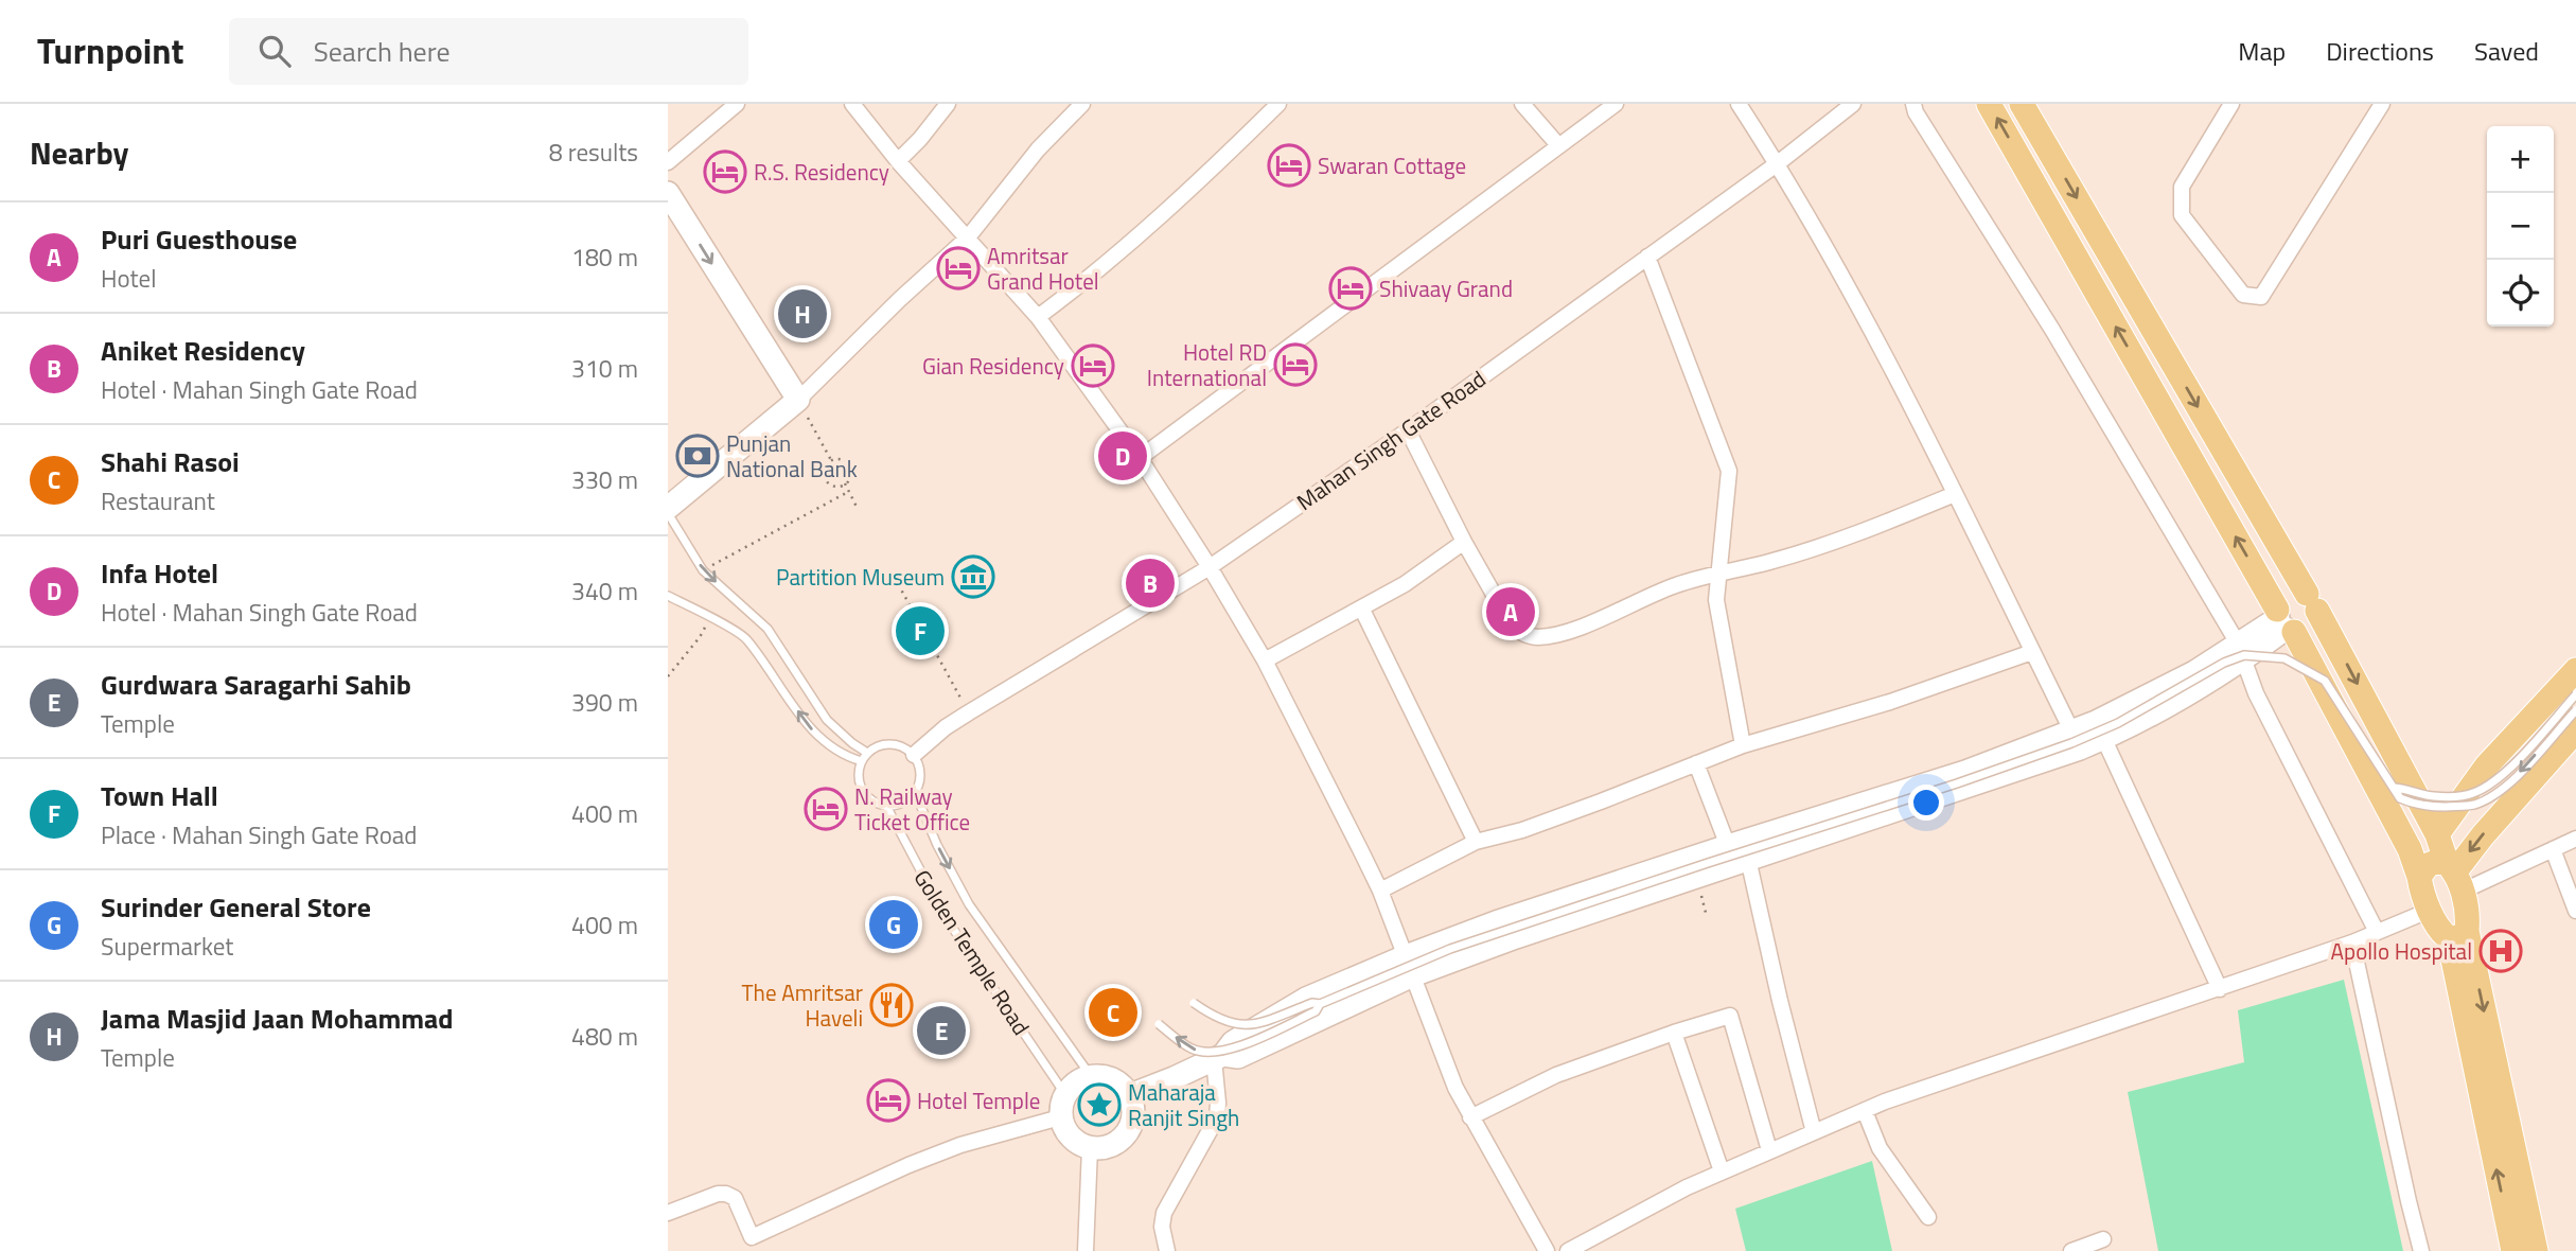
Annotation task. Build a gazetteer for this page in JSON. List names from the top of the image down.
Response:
{
  "streets": {
    "street": ["Mahan Singh Gate Road"],
    "lane": ["Golden Temple Road"]
  },
  "crossings": [
    ["Mahan Singh Gate Road", "Golden Temple Road"]
  ],
  "places": {
    "hotel": [
      "Swaran Cottage",
      "R.S. Residency",
      "Amritsar Grand Hotel",
      "Shivaay Grand",
      "Hotel RD International",
      "Gian Residency",
      "N. Railway Ticket Office",
      "Hotel Temple"
    ],
    "bank": ["Punjan National Bank"],
    "museum": ["Partition Museum"],
    "hospital": ["Apollo Hospital"],
    "restaurant": ["The Amritsar Haveli"],
    "place": ["Maharaja Ranjit Singh"]
  },
  "page": {
    "header": "Turnpoint",
    "search": "Search here",
    "nav": ["Map", "Directions", "Saved"],
    "heading": ["Nearby", "8 results"],
    "map_buttons": ["+", "−"],
    "list": [
      {
        "mark": "A",
        "name": "Puri Guesthouse",
        "note": "Hotel",
        "value": "180 m"
      },
      {
        "mark": "B",
        "name": "Aniket Residency",
        "note": "Hotel · Mahan Singh Gate Road",
        "value": "310 m"
      },
      {
        "mark": "C",
        "name": "Shahi Rasoi",
        "note": "Restaurant",
        "value": "330 m"
      },
      {
        "mark": "D",
        "name": "Infa Hotel",
        "note": "Hotel · Mahan Singh Gate Road",
        "value": "340 m"
      },
      {
        "mark": "E",
        "name": "Gurdwara Saragarhi Sahib",
        "note": "Temple",
        "value": "390 m"
      },
      {
        "mark": "F",
        "name": "Town Hall",
        "note": "Place · Mahan Singh Gate Road",
        "value": "400 m"
      },
      {
        "mark": "G",
        "name": "Surinder General Store",
        "note": "Supermarket",
        "value": "400 m"
      },
      {
        "mark": "H",
        "name": "Jama Masjid Jaan Mohammad",
        "note": "Temple",
        "value": "480 m"
      }
    ],
    "pins": [
      "H",
      "D",
      "B",
      "A",
      "F",
      "G",
      "C",
      "E"
    ]
  }
}
